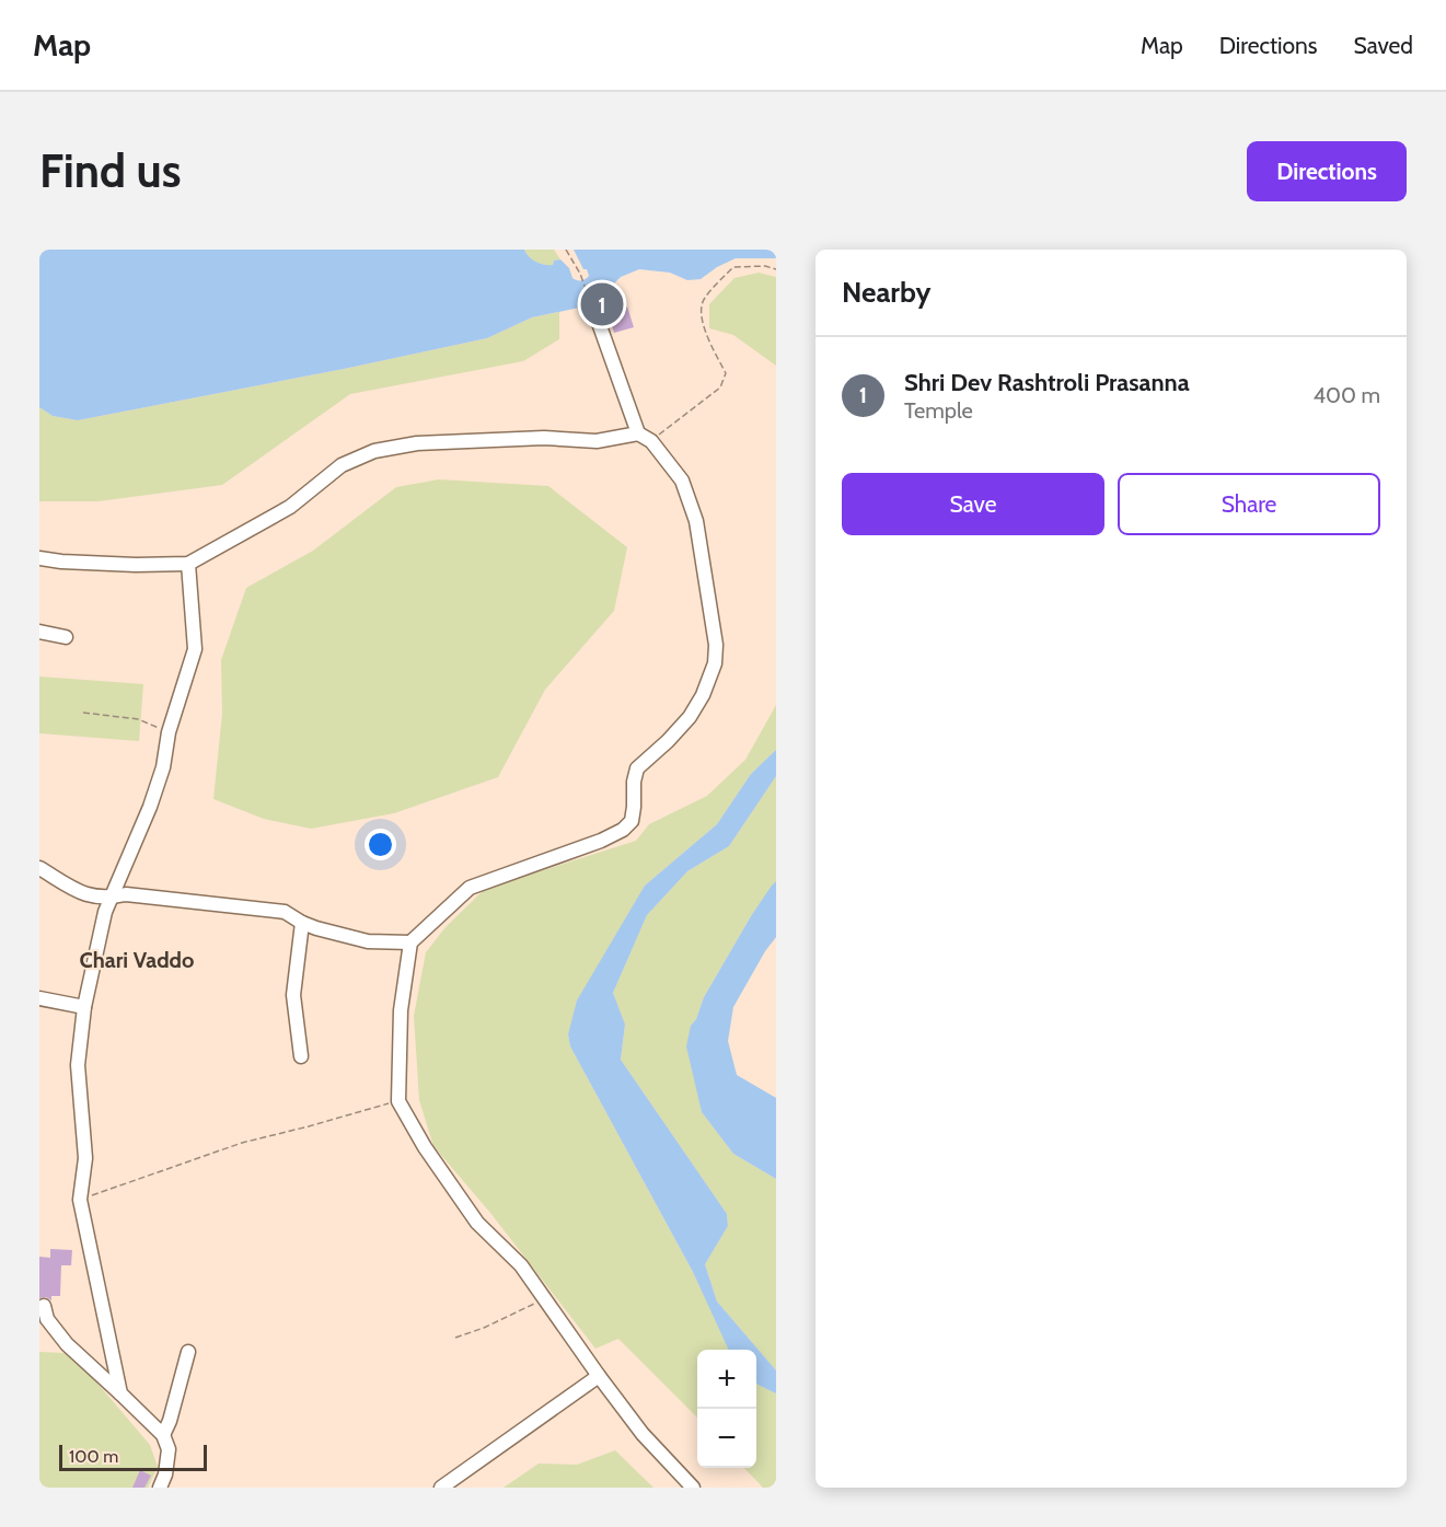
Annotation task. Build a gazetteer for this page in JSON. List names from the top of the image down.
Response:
{
  "districts": ["Chari Vaddo"],
  "scale_bar": "100 m",
  "page": {
    "header": "Map",
    "nav": ["Map", "Directions", "Saved"],
    "buttons": [
      "Directions",
      ["Save", "Share"]
    ],
    "title": "Find us",
    "heading": "Nearby",
    "pins": "1",
    "list": [
      {
        "mark": "1",
        "name": "Shri Dev Rashtroli Prasanna",
        "note": "Temple",
        "value": "400 m"
      }
    ],
    "map_buttons": ["+", "−"],
    "scale": "100 m"
  }
}
